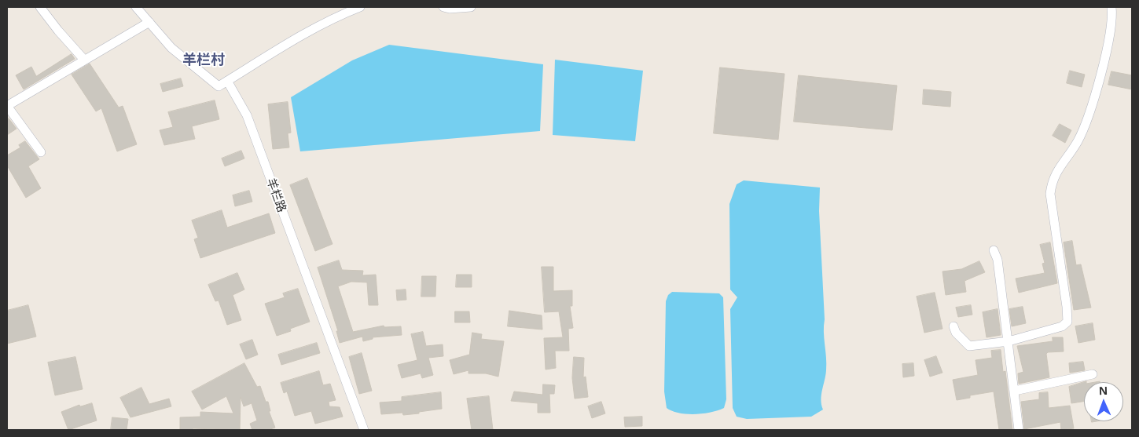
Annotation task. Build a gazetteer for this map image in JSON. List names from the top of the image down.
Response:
{
  "streets": {
    "street": ["羊栏路"]
  },
  "districts": ["羊栏村"],
  "north": "top"
}
